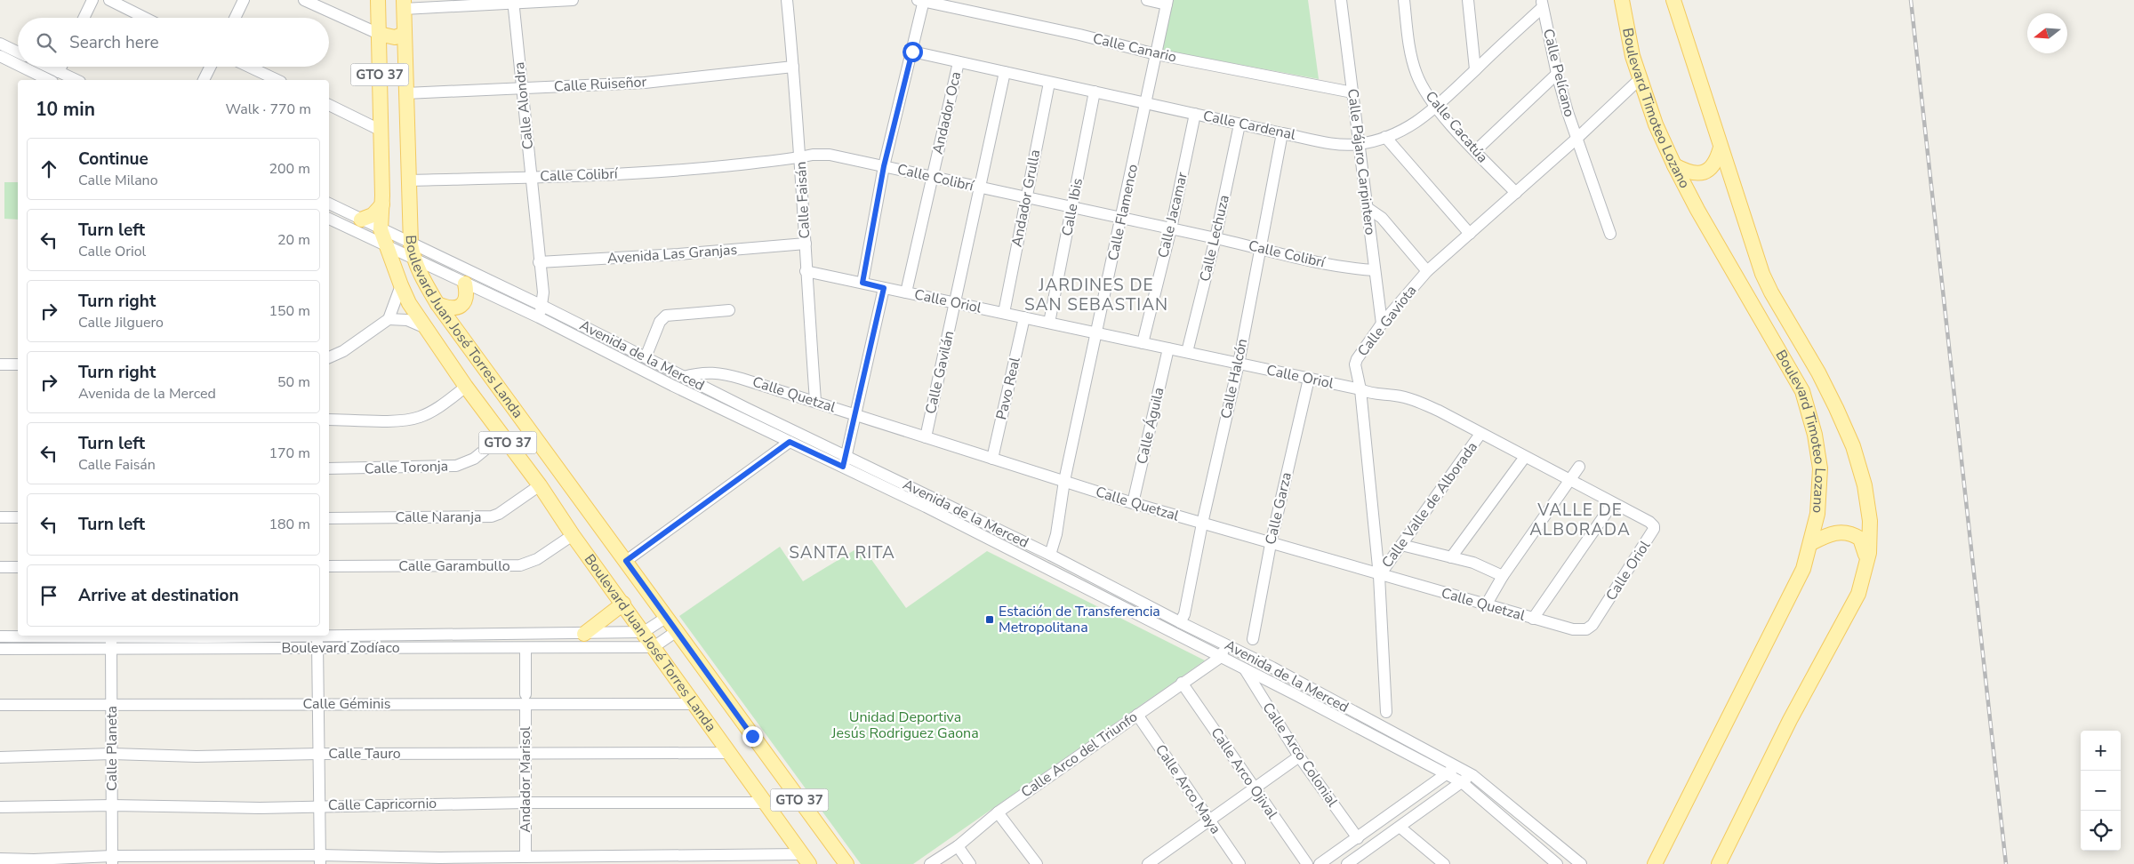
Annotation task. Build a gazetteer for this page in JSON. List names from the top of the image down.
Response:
{
  "streets": {
    "main road": ["GTO 37", "Boulevard Timoteo Lozano", "Boulevard Juan José Torres Landa"],
    "street": [
      "Calle Canario",
      "Calle Pelícano",
      "Calle Ruiseñor",
      "Calle Alondra",
      "Andador Oca",
      "Calle Cardenal",
      "Calle Cacatúa",
      "Calle Pájaro Carpintero",
      "Calle Colibrí",
      "Andador Grulla",
      "Calle Faisán",
      "Calle Ibis",
      "Calle Flamenco",
      "Calle Jacamar",
      "Calle Lechuza",
      "Avenida Las Granjas",
      "Calle Oriol",
      "Calle Gaviota",
      "Avenida de la Merced",
      "Calle Gavilán",
      "Calle Halcón",
      "Pavo Real",
      "Calle Quetzal",
      "Calle Águila",
      "Calle Toronja",
      "Calle Valle de Alborada",
      "Calle Garza",
      "Calle Naranja",
      "Calle Garambullo",
      "Boulevard Zodíaco",
      "Calle Géminis",
      "Calle Planeta",
      "Calle Tauro",
      "Calle Arco del Triunfo",
      "Calle Arco Colonial",
      "Calle Arco Ojival",
      "Andador Marisol",
      "Calle Arco Maya",
      "Calle Capricornio"
    ]
  },
  "crossings": [
    ["Calle Canario", "Calle Pájaro Carpintero"],
    ["Calle Canario", "Calle Flamenco"],
    ["Calle Pelícano", "Calle Cardenal"],
    ["Calle Pelícano", "Calle Gaviota"],
    ["Calle Ruiseñor", "Calle Alondra"],
    ["Calle Ruiseñor", "Calle Faisán"],
    ["Calle Ruiseñor", "Boulevard Juan José Torres Landa"],
    ["Calle Alondra", "Calle Colibrí"],
    ["Calle Alondra", "Avenida Las Granjas"],
    ["Calle Alondra", "Avenida de la Merced"],
    ["Boulevard Timoteo Lozano", "Calle Gaviota"],
    ["Andador Oca", "Calle Cardenal"],
    ["Andador Oca", "Calle Colibrí"],
    ["Andador Oca", "Calle Oriol"],
    ["Calle Cardenal", "Calle Cacatúa"],
    ["Calle Cardenal", "Calle Pájaro Carpintero"],
    ["Calle Cardenal", "Andador Grulla"],
    ["Calle Cardenal", "Calle Ibis"],
    ["Calle Cardenal", "Calle Flamenco"],
    ["Calle Cardenal", "Calle Jacamar"],
    ["Calle Cardenal", "Calle Lechuza"],
    ["Calle Cardenal", "Calle Gavilán"],
    ["Calle Cardenal", "Calle Halcón"],
    ["Calle Cacatúa", "Calle Gaviota"],
    ["Calle Pájaro Carpintero", "Calle Colibrí"],
    ["Calle Pájaro Carpintero", "Calle Gaviota"],
    ["Calle Colibrí", "Andador Grulla"],
    ["Calle Colibrí", "Calle Faisán"],
    ["Calle Colibrí", "Calle Ibis"],
    ["Calle Colibrí", "Calle Flamenco"],
    ["Calle Colibrí", "Calle Jacamar"],
    ["Calle Colibrí", "Calle Lechuza"],
    ["Calle Colibrí", "Boulevard Juan José Torres Landa"],
    ["Calle Colibrí", "Calle Gavilán"],
    ["Calle Colibrí", "Calle Halcón"],
    ["Andador Grulla", "Calle Oriol"],
    ["Calle Faisán", "Avenida Las Granjas"],
    ["Calle Faisán", "Calle Oriol"],
    ["Calle Faisán", "Calle Quetzal"],
    ["Calle Ibis", "Calle Oriol"],
    ["Calle Flamenco", "Calle Oriol"],
    ["Calle Flamenco", "Avenida de la Merced"],
    ["Calle Flamenco", "Calle Quetzal"],
    ["Calle Jacamar", "Calle Oriol"],
    ["Calle Lechuza", "Calle Oriol"],
    ["Calle Oriol", "Calle Gaviota"],
    ["Calle Oriol", "Calle Gavilán"],
    ["Calle Oriol", "Calle Halcón"],
    ["Calle Oriol", "Pavo Real"],
    ["Calle Oriol", "Calle Quetzal"],
    ["Calle Oriol", "Calle Águila"],
    ["Calle Oriol", "Calle Valle de Alborada"],
    ["Calle Oriol", "Calle Garza"],
    ["Calle Gaviota", "Calle Quetzal"],
    ["Calle Gaviota", "Calle Valle de Alborada"],
    ["Boulevard Juan José Torres Landa", "Avenida de la Merced"],
    ["Boulevard Juan José Torres Landa", "Calle Toronja"],
    ["Boulevard Juan José Torres Landa", "Calle Naranja"],
    ["Boulevard Juan José Torres Landa", "Calle Garambullo"],
    ["Boulevard Juan José Torres Landa", "Boulevard Zodíaco"],
    ["Boulevard Juan José Torres Landa", "Calle Géminis"],
    ["Boulevard Juan José Torres Landa", "Calle Tauro"],
    ["Boulevard Juan José Torres Landa", "Calle Capricornio"],
    ["Avenida de la Merced", "Calle Halcón"],
    ["Avenida de la Merced", "Calle Quetzal"],
    ["Avenida de la Merced", "Calle Arco del Triunfo"],
    ["Avenida de la Merced", "Calle Arco Colonial"],
    ["Calle Gavilán", "Calle Quetzal"],
    ["Calle Halcón", "Calle Quetzal"],
    ["Pavo Real", "Calle Quetzal"],
    ["Calle Quetzal", "Calle Águila"],
    ["Calle Quetzal", "Calle Valle de Alborada"],
    ["Calle Quetzal", "Calle Garza"],
    ["Boulevard Zodíaco", "Calle Planeta"],
    ["Boulevard Zodíaco", "Andador Marisol"],
    ["Calle Géminis", "Calle Planeta"],
    ["Calle Géminis", "Andador Marisol"],
    ["Calle Planeta", "Calle Tauro"],
    ["Calle Planeta", "Calle Capricornio"],
    ["Calle Tauro", "Andador Marisol"],
    ["Calle Arco del Triunfo", "Calle Arco Ojival"],
    ["Calle Arco del Triunfo", "Calle Arco Maya"],
    ["Andador Marisol", "Calle Capricornio"]
  ],
  "districts": ["JARDINES DE SAN SEBASTIAN", "VALLE DE ALBORADA", "SANTA RITA"],
  "parks": ["Unidad Deportiva Jesús Rodriguez Gaona"],
  "places": {
    "transit": ["Estación de Transferencia Metropolitana"]
  },
  "north": "left",
  "page": {
    "search": "Search here",
    "heading": ["10 min", "Walk · 770 m"],
    "list": [
      ["Continue", "Calle Milano", "200 m"],
      ["Turn left", "Calle Oriol", "20 m"],
      ["Turn right", "Calle Jilguero", "150 m"],
      ["Turn right", "Avenida de la Merced", "50 m"],
      ["Turn left", "Calle Faisán", "170 m"],
      ["Turn left", "180 m"],
      "Arrive at destination"
    ],
    "map_buttons": ["+", "−"]
  }
}
